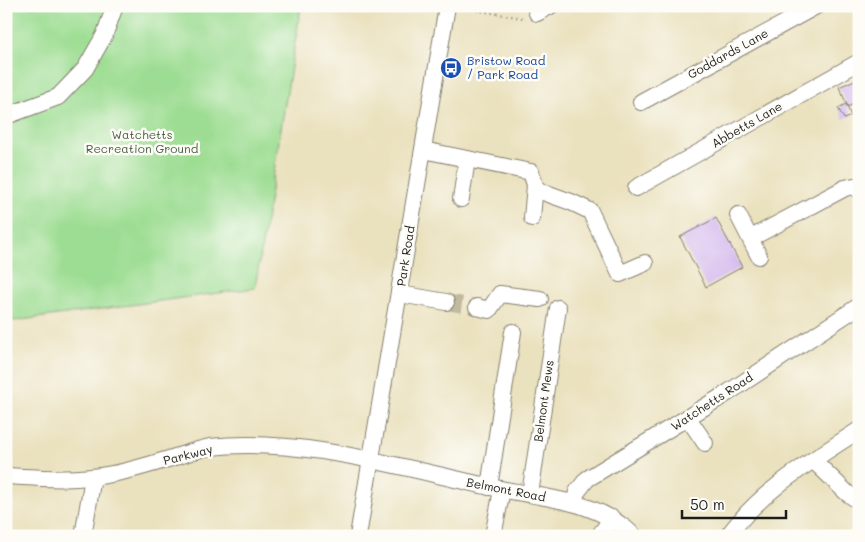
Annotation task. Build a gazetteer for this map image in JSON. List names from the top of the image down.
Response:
{
  "streets": {
    "street": [
      "Goddards Lane",
      "Abbetts Lane",
      "Park Road",
      "Belmont Mews",
      "Watchetts Road",
      "Parkway",
      "Belmont Road"
    ]
  },
  "crossings": [
    ["Park Road", "Parkway"],
    ["Park Road", "Belmont Road"],
    ["Belmont Mews", "Belmont Road"],
    ["Watchetts Road", "Belmont Road"],
    ["Parkway", "Belmont Road"]
  ],
  "parks": ["Watchetts Recreation Ground"],
  "places": {
    "bus stop": ["Bristow Road / Park Road"]
  },
  "scale_bar": "50 m"
}
